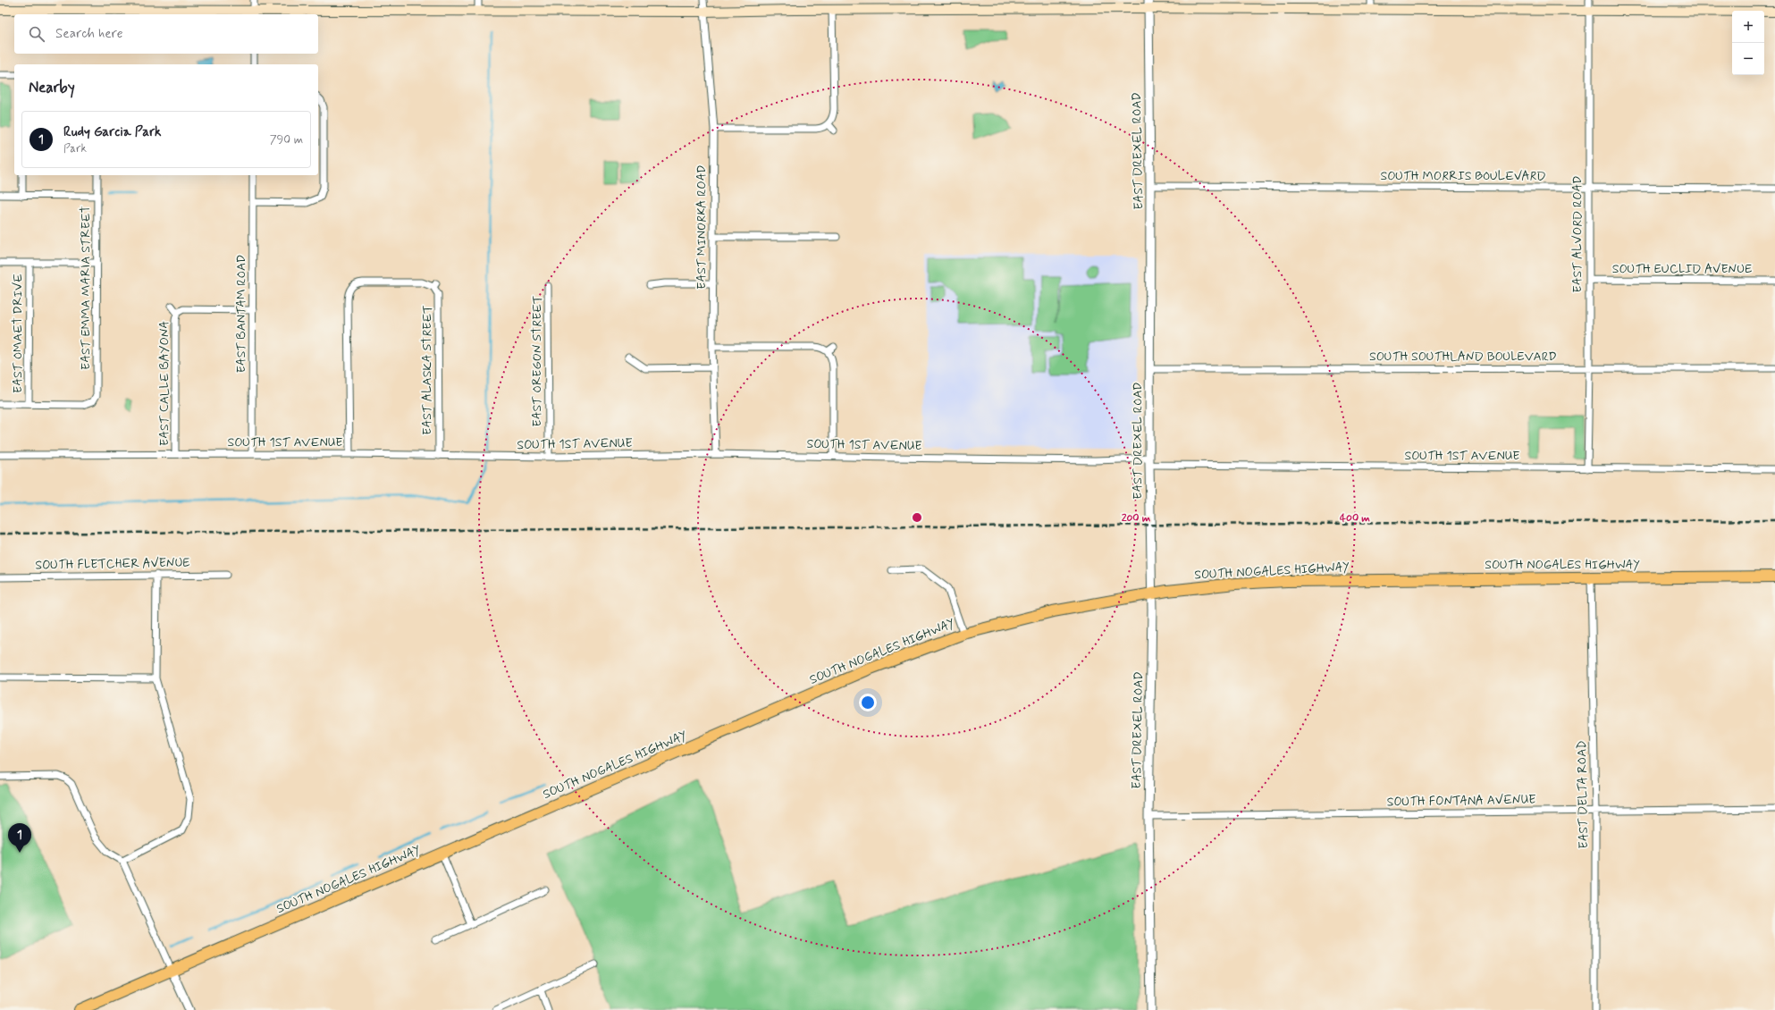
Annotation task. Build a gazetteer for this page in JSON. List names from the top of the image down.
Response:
{
  "streets": {
    "main road": ["SOUTH NOGALES HIGHWAY"],
    "street": [
      "EAST DREXEL ROAD",
      "SOUTH MORRIS BOULEVARD",
      "EAST MINORKA ROAD",
      "EAST ALVORD ROAD",
      "SOUTH EUCLID AVENUE",
      "EAST EMMA MARIA STREET",
      "EAST BANTAM ROAD",
      "EAST OMAET DRIVE",
      "SOUTH SOUTHLAND BOULEVARD",
      "EAST OREGON STREET",
      "EAST ALASKA STREET",
      "EAST CALLE BAYONA",
      "SOUTH 1ST AVENUE",
      "SOUTH FLETCHER AVENUE",
      "EAST DELTA ROAD",
      "SOUTH FONTANA AVENUE"
    ]
  },
  "crossings": [
    ["EAST DREXEL ROAD", "SOUTH MORRIS BOULEVARD"],
    ["EAST DREXEL ROAD", "SOUTH SOUTHLAND BOULEVARD"],
    ["EAST DREXEL ROAD", "SOUTH 1ST AVENUE"],
    ["EAST DREXEL ROAD", "SOUTH NOGALES HIGHWAY"],
    ["EAST DREXEL ROAD", "SOUTH FONTANA AVENUE"],
    ["SOUTH MORRIS BOULEVARD", "EAST ALVORD ROAD"],
    ["EAST MINORKA ROAD", "SOUTH 1ST AVENUE"],
    ["EAST ALVORD ROAD", "SOUTH EUCLID AVENUE"],
    ["EAST ALVORD ROAD", "SOUTH SOUTHLAND BOULEVARD"],
    ["EAST ALVORD ROAD", "SOUTH 1ST AVENUE"],
    ["EAST EMMA MARIA STREET", "EAST OMAET DRIVE"],
    ["EAST BANTAM ROAD", "SOUTH 1ST AVENUE"],
    ["EAST OREGON STREET", "SOUTH 1ST AVENUE"],
    ["EAST ALASKA STREET", "SOUTH 1ST AVENUE"],
    ["EAST CALLE BAYONA", "SOUTH 1ST AVENUE"],
    ["SOUTH NOGALES HIGHWAY", "EAST DELTA ROAD"],
    ["EAST DELTA ROAD", "SOUTH FONTANA AVENUE"]
  ],
  "page": {
    "map_buttons": ["+", "−"],
    "search": "Search here",
    "heading": "Nearby",
    "list": [
      {
        "mark": "1",
        "name": "Rudy Garcia Park",
        "note": "Park",
        "value": "790 m"
      }
    ],
    "pins": "1"
  },
  "rings": ["200 m", "400 m"]
}
